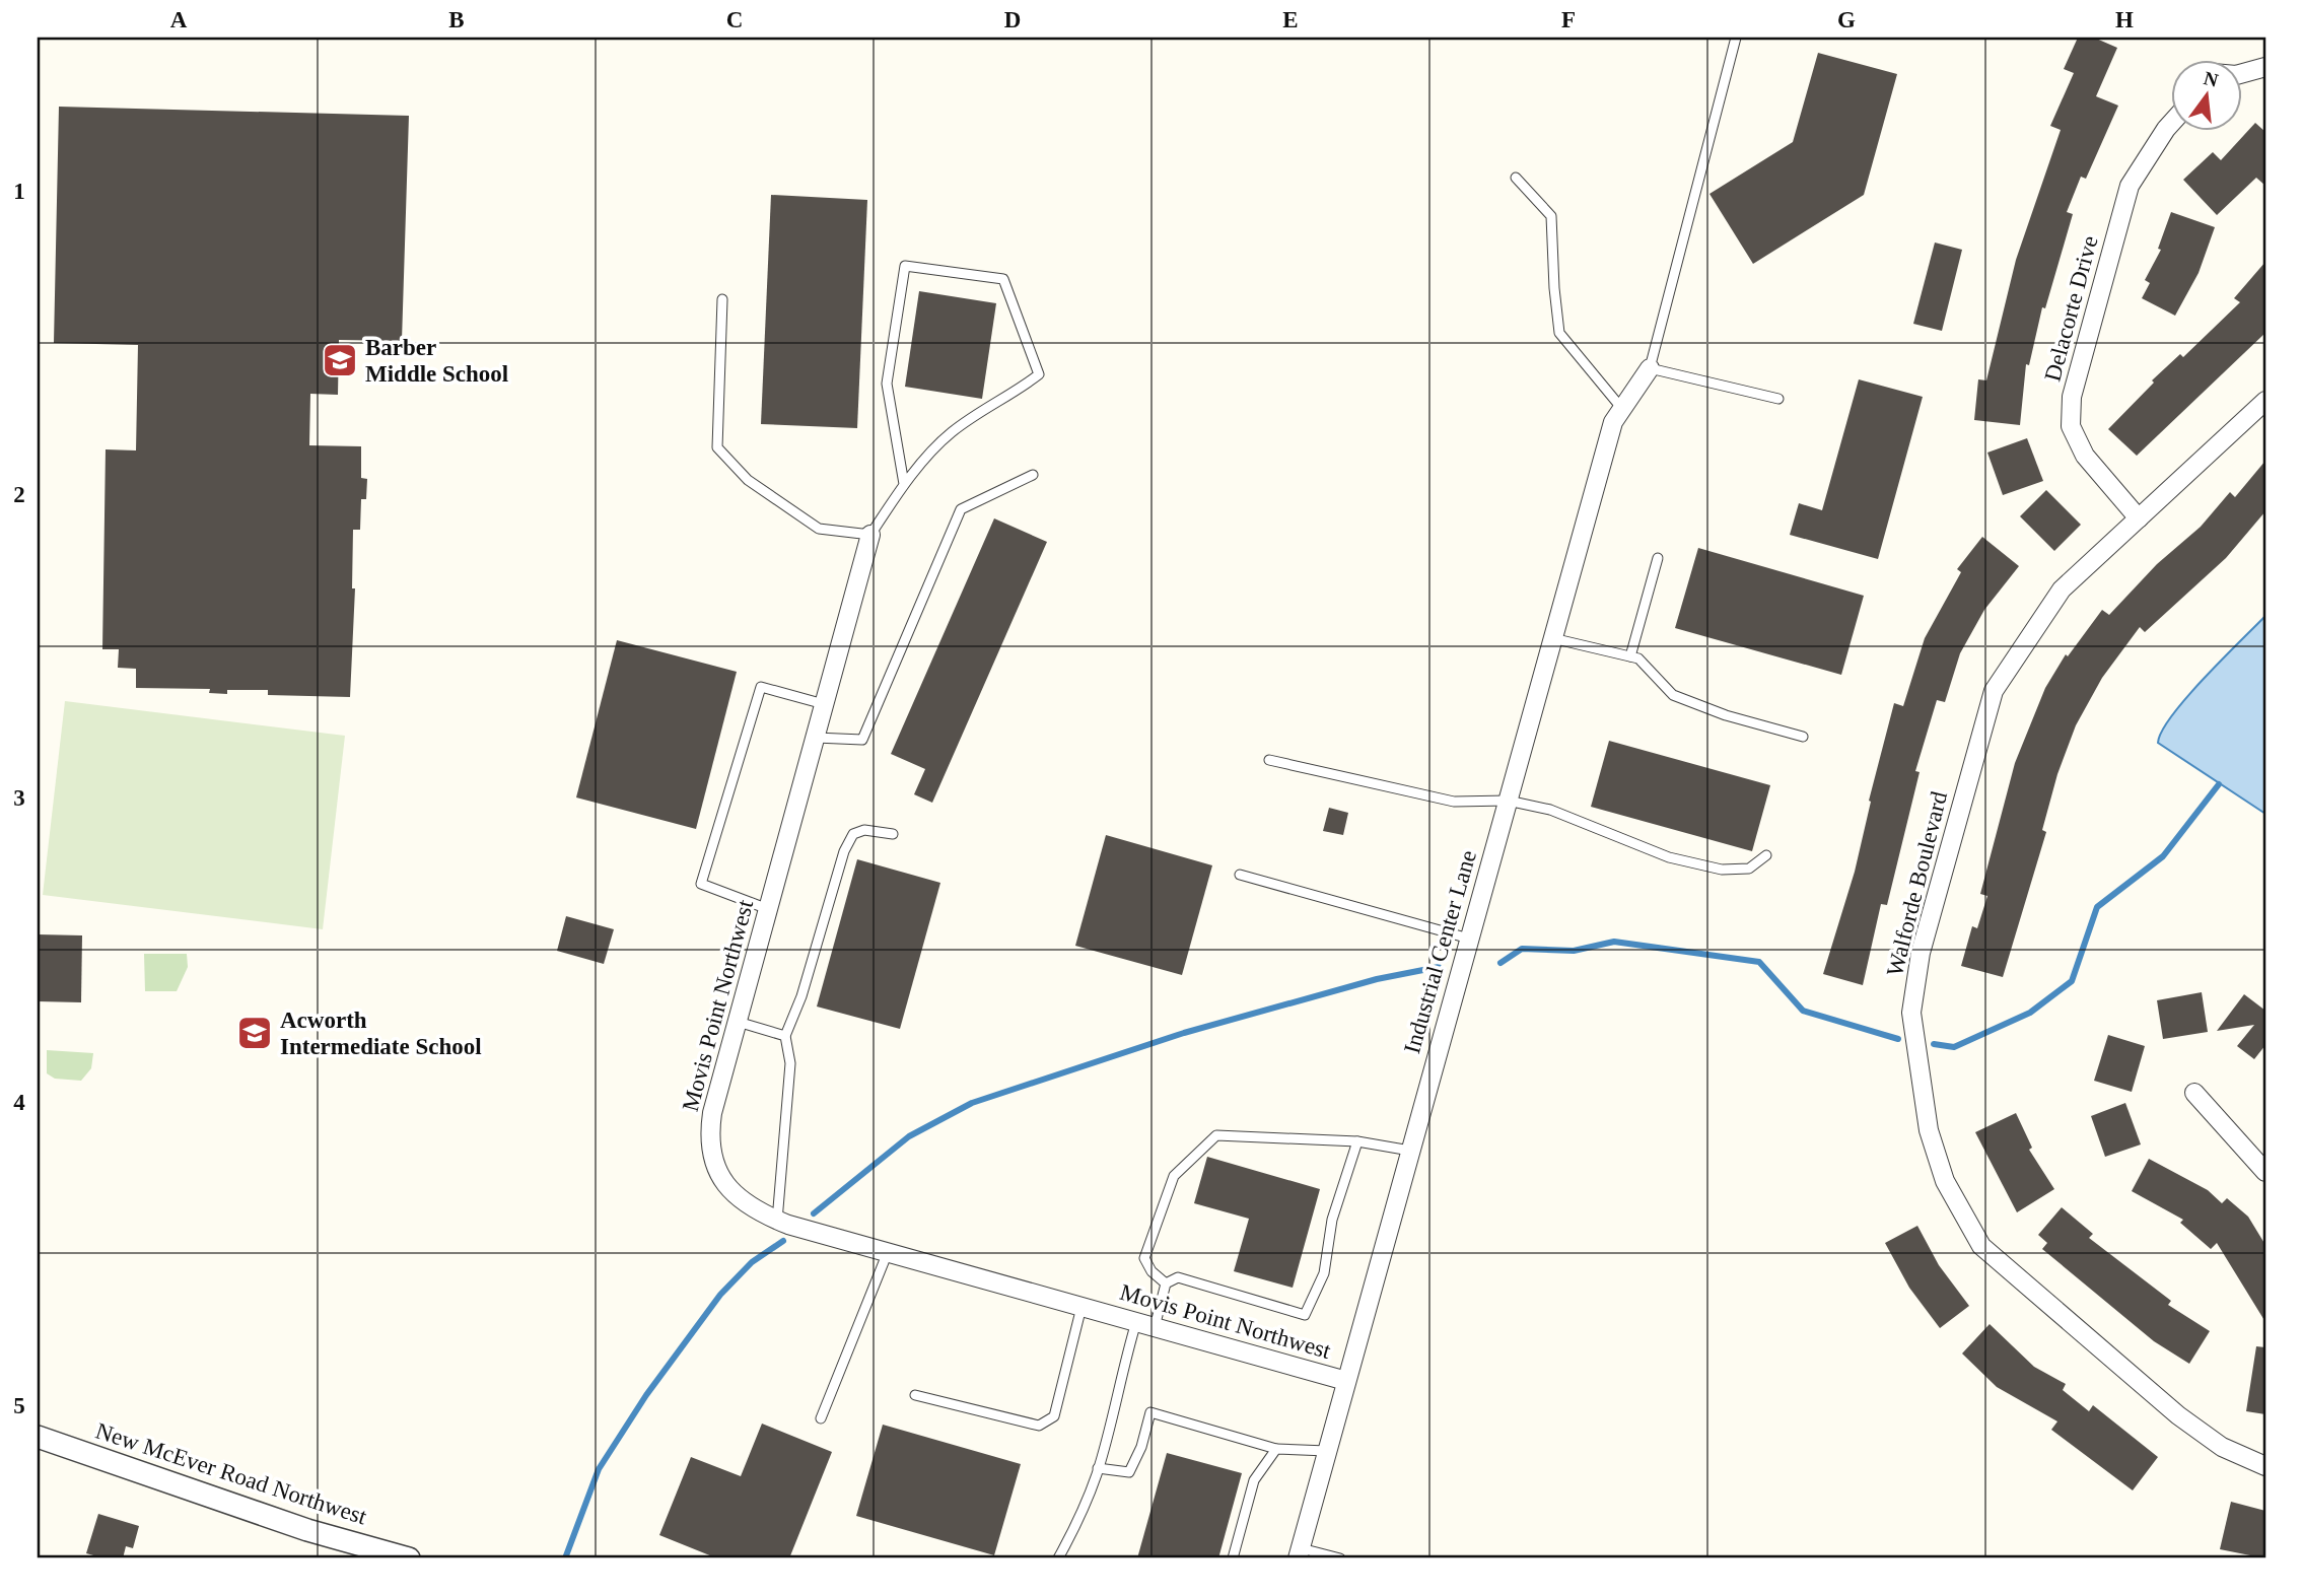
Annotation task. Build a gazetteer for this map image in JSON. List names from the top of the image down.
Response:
{
  "streets": {
    "street": [
      "Delacorte Drive",
      "Walforde Boulevard",
      "Industrial Center Lane",
      "Movis Point Northwest",
      "New McEver Road Northwest"
    ]
  },
  "crossings": [
    ["Delacorte Drive", "Walforde Boulevard"],
    ["Industrial Center Lane", "Movis Point Northwest"]
  ],
  "places": {
    "school or university": ["Barber Middle School", "Acworth Intermediate School"]
  },
  "north": "top",
  "grid": {
    "columns": [
      "A",
      "B",
      "C",
      "D",
      "E",
      "F",
      "G",
      "H"
    ],
    "rows": [
      "1",
      "2",
      "3",
      "4",
      "5"
    ]
  }
}
